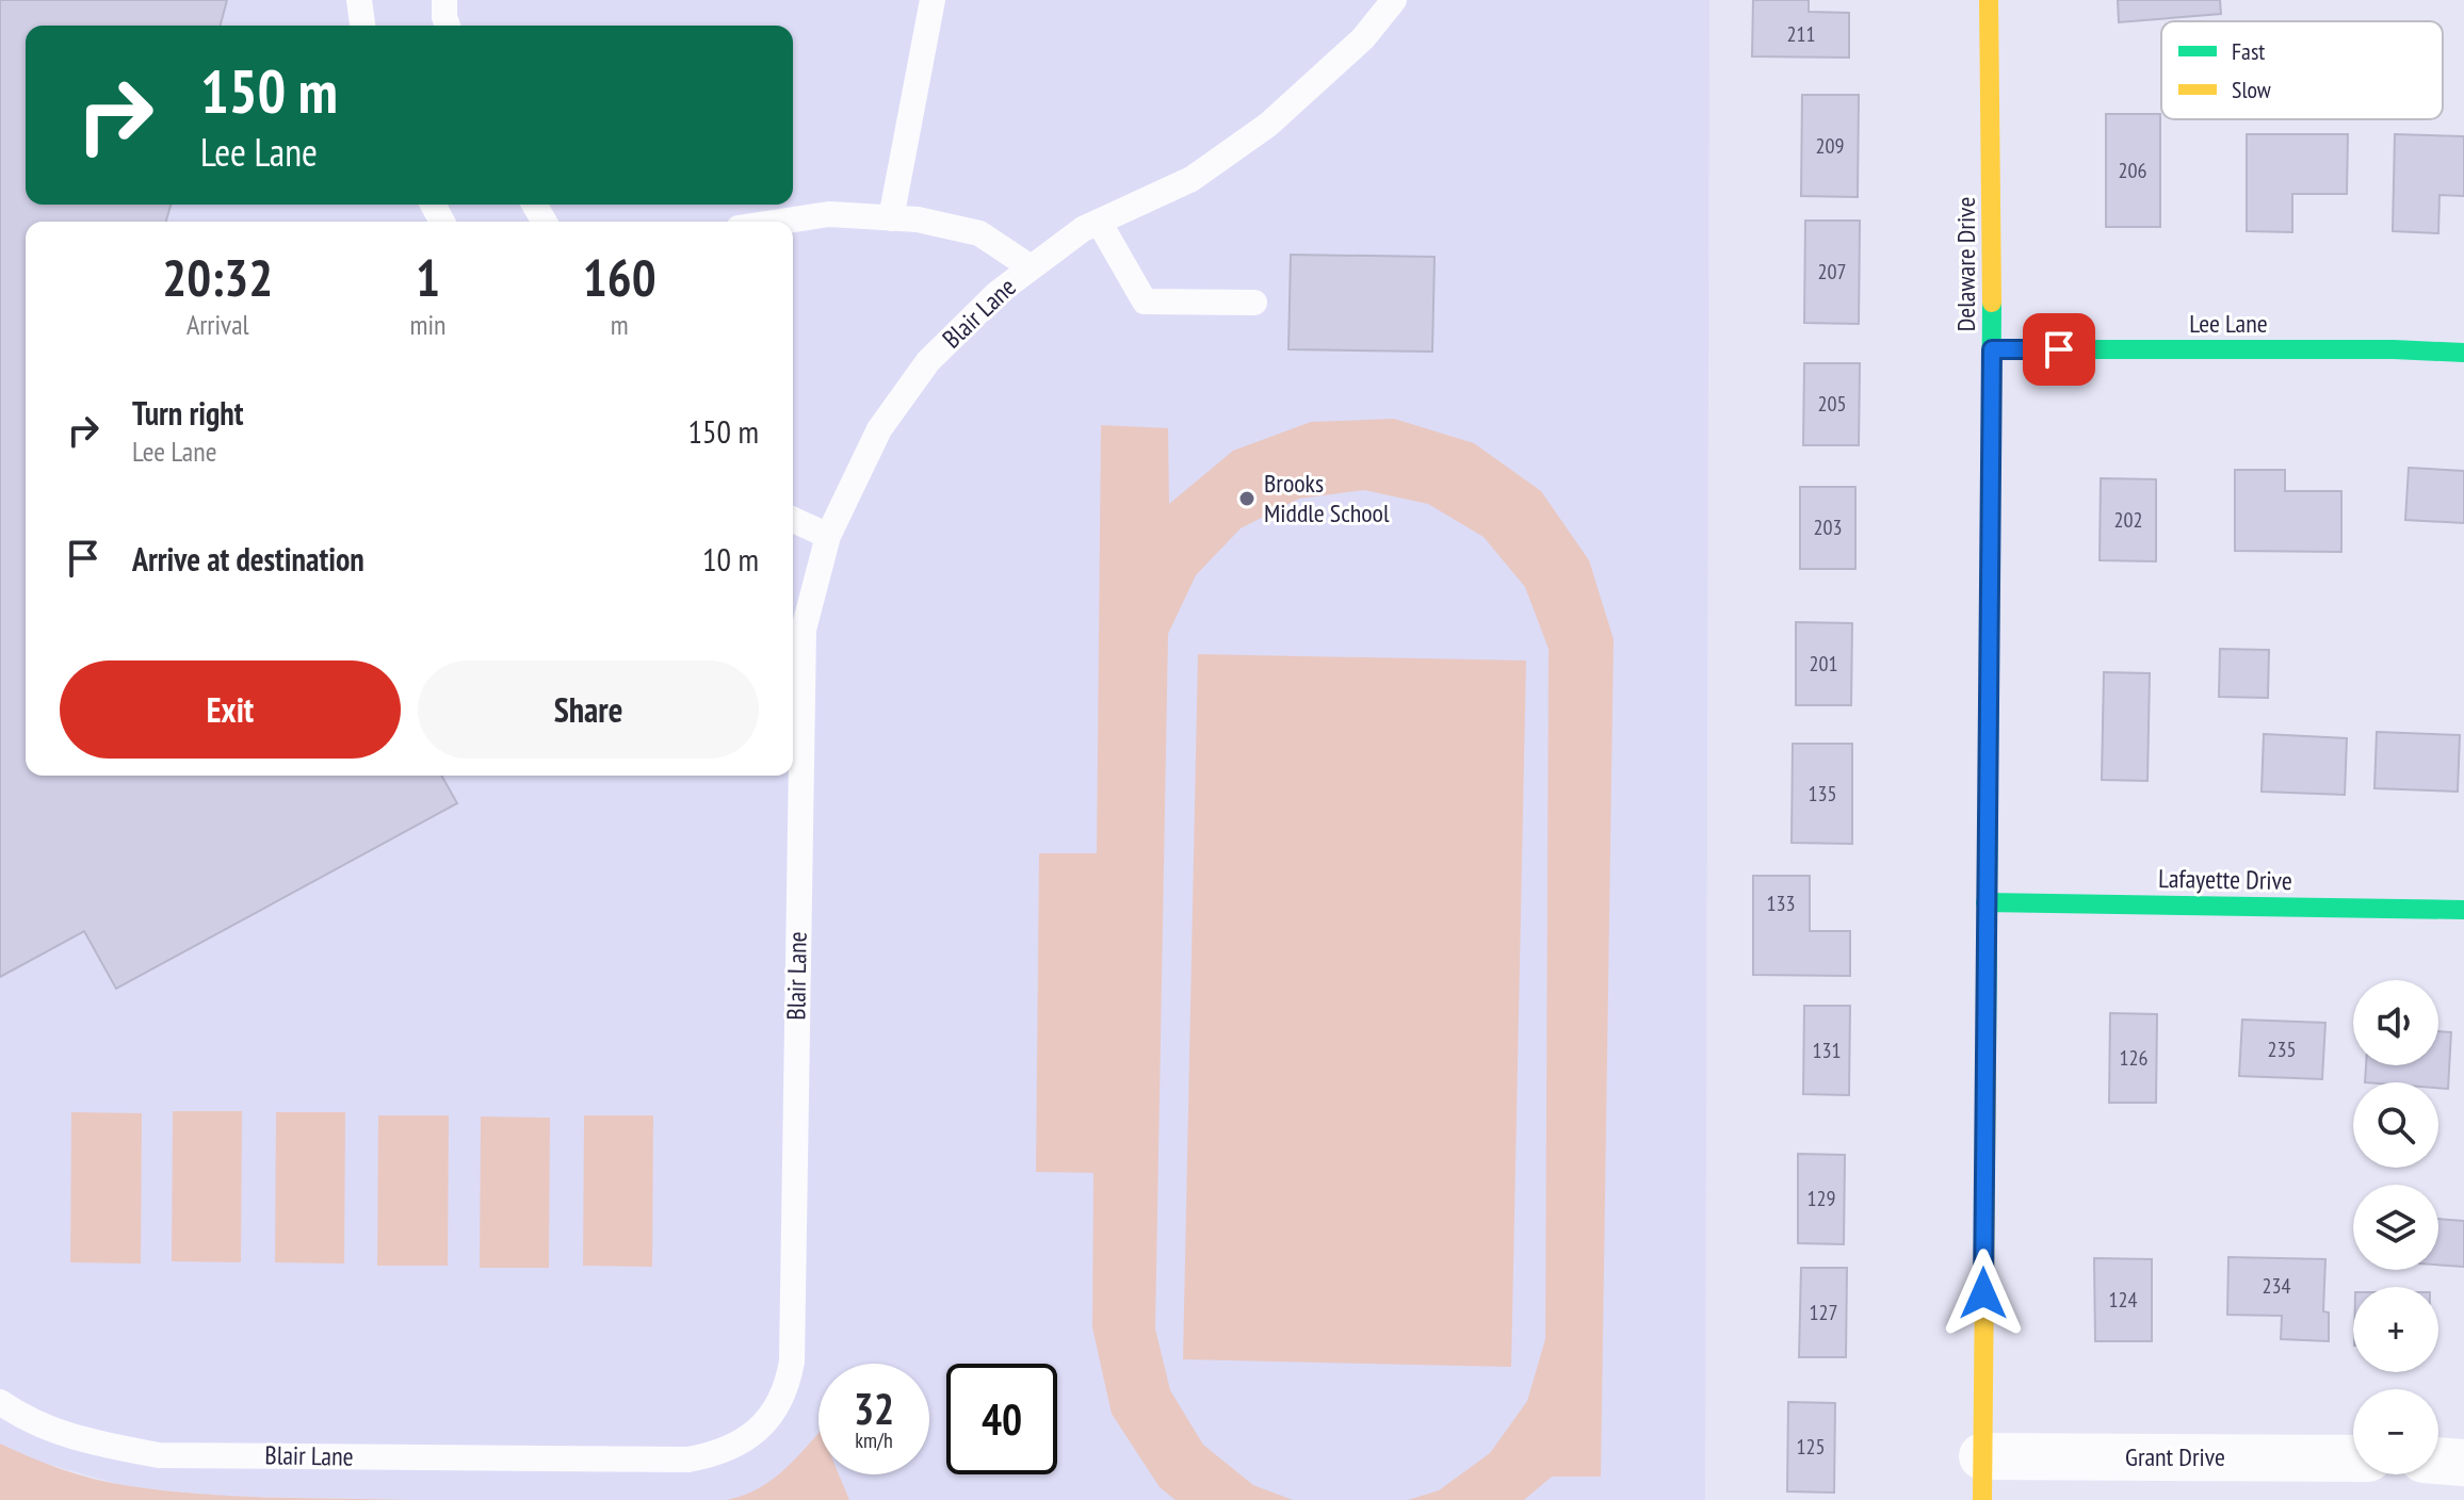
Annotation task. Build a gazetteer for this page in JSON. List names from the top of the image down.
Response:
{
  "streets": {
    "street": [
      "Delaware Drive",
      "Lee Lane",
      "Lafayette Drive",
      "Grant Drive"
    ],
    "lane": ["Blair Lane"]
  },
  "crossings": [
    ["Delaware Drive", "Lee Lane"],
    ["Delaware Drive", "Lafayette Drive"],
    ["Delaware Drive", "Grant Drive"]
  ],
  "places": ["Brooks Middle School"],
  "house_numbers": [
    "211",
    "209",
    "206",
    "207",
    "205",
    "202",
    "203",
    "201",
    "135",
    "133",
    "235",
    "131",
    "126",
    "129",
    "234",
    "124",
    "127",
    "125"
  ],
  "legend": ["Fast", "Slow"],
  "page": {
    "turn": ["150 m", "Lee Lane"],
    "eta": [
      "20:32",
      "Arrival",
      "1",
      "min",
      "160",
      "m"
    ],
    "list": [
      {
        "name": "Turn right",
        "note": "Lee Lane",
        "value": "150 m"
      },
      {
        "name": "Arrive at destination",
        "value": "10 m"
      }
    ],
    "buttons": ["Exit", "Share"],
    "map_buttons": ["+", "−"],
    "speed": "32 km/h",
    "limit": "40"
  }
}
